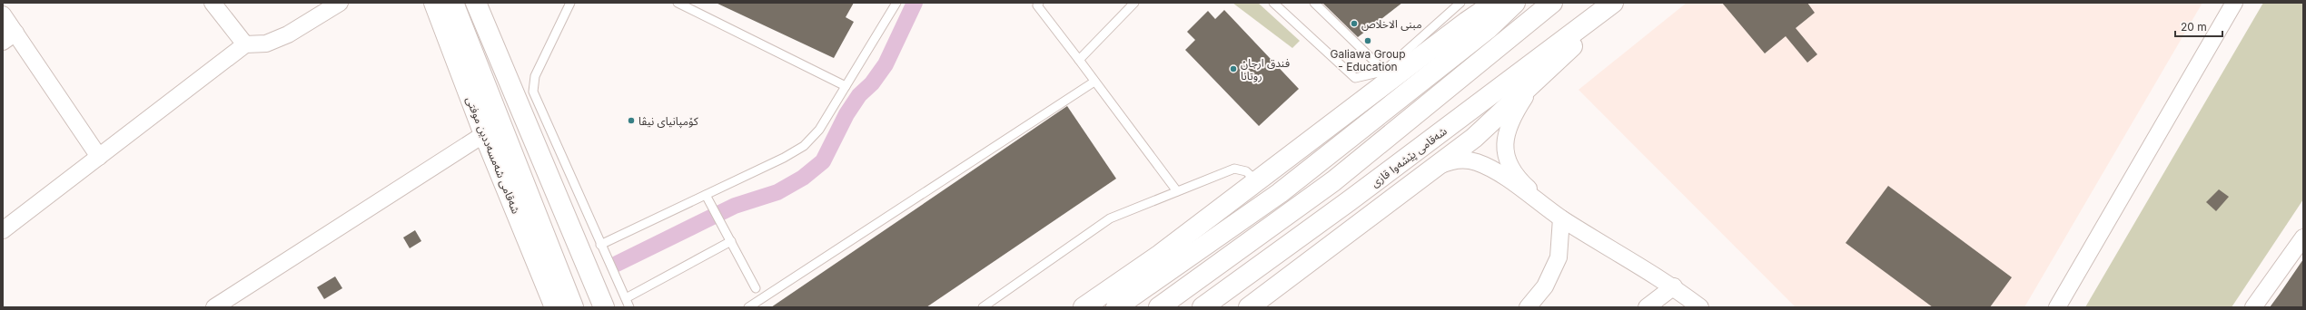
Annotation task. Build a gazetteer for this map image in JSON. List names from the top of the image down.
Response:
{
  "streets": {
    "main road": ["شەقامی شەمسەددین موفتی", "شەقامی پێشەوا قازی"]
  },
  "places": [
    "مبنى الاخلاص",
    "Galiawa Group - Education",
    "فندق ارجان روتانا",
    "کۆمپانیای نیڤا"
  ],
  "scale_bar": "20 m"
}
